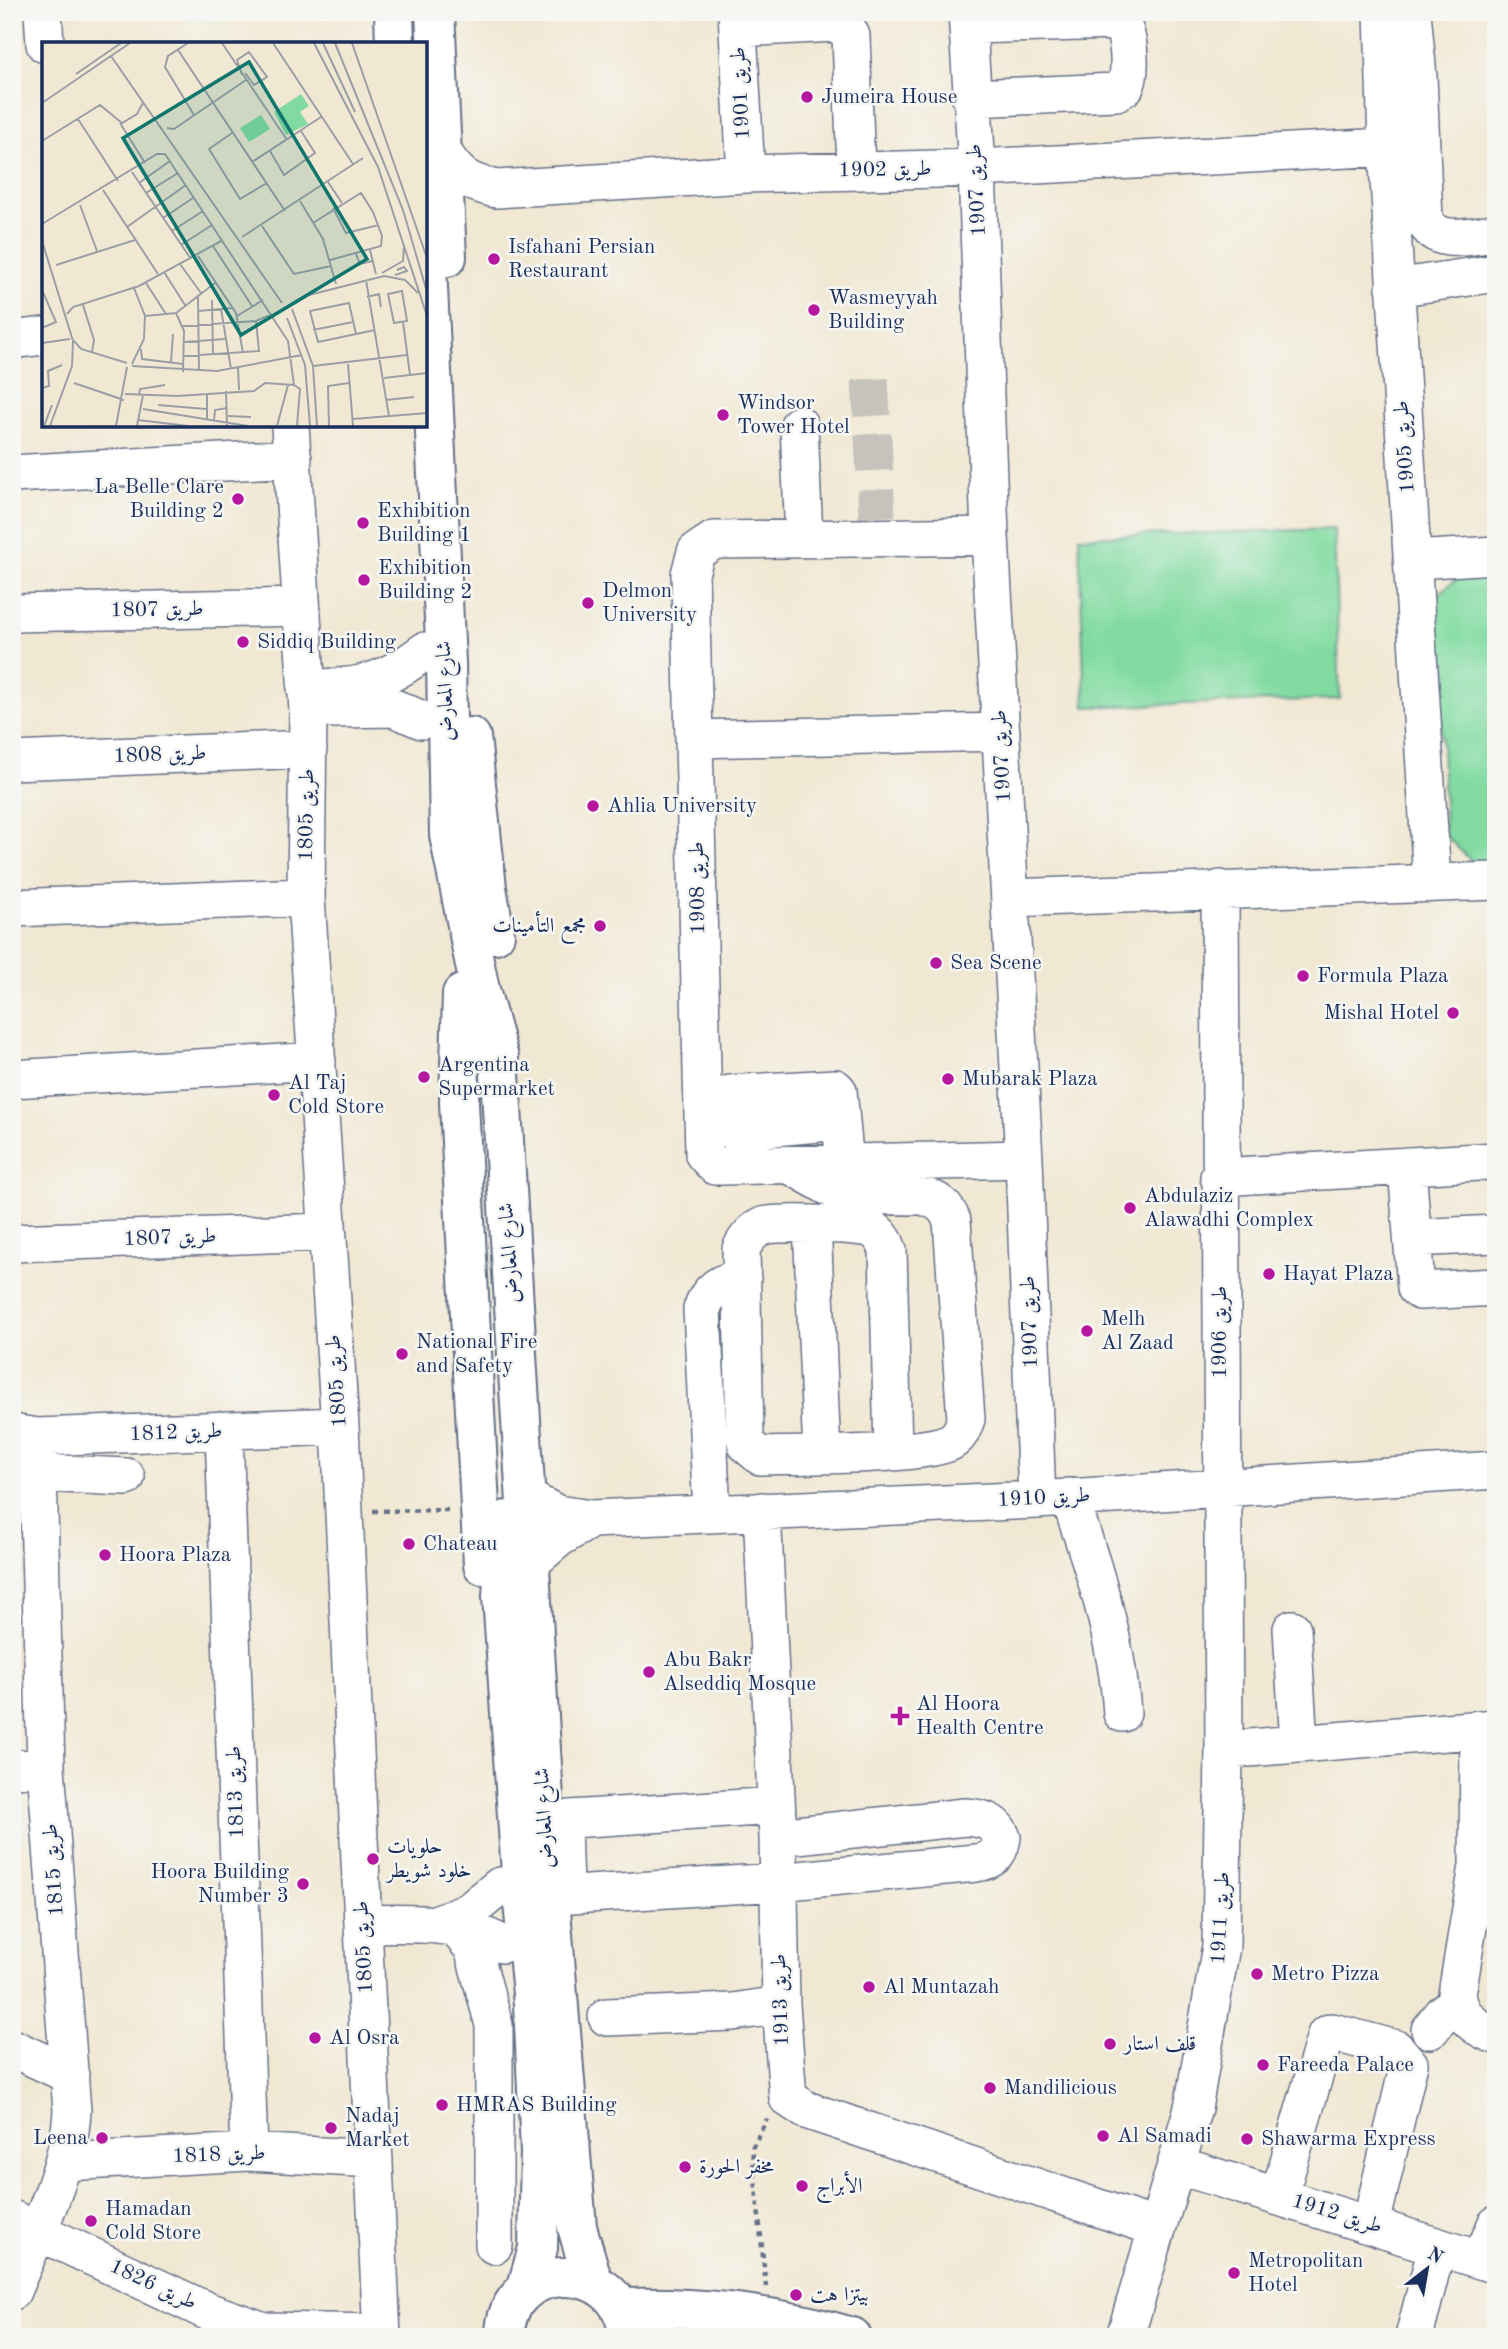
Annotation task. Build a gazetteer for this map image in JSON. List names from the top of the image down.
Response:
{
  "streets": {
    "main road": ["شارع المعارض"],
    "street": [
      "طريق 1901",
      "طريق 1902",
      "طريق 1907",
      "طريق 1905",
      "طريق 1807",
      "طريق 1808",
      "طريق 1805",
      "طريق 1908",
      "طريق 1906",
      "طريق 1812",
      "طريق 1910",
      "طريق 1813",
      "طريق 1815",
      "طريق 1911",
      "طريق 1913",
      "طريق 1818",
      "طريق 1912",
      "طريق 1826"
    ]
  },
  "crossings": [
    ["طريق 1901", "طريق 1902"],
    ["طريق 1902", "طريق 1907"],
    ["طريق 1902", "طريق 1905"],
    ["طريق 1902", "شارع المعارض"],
    ["طريق 1907", "طريق 1908"],
    ["طريق 1907", "طريق 1910"],
    ["طريق 1807", "طريق 1805"],
    ["شارع المعارض", "طريق 1910"],
    ["طريق 1808", "طريق 1805"],
    ["طريق 1805", "طريق 1812"],
    ["طريق 1805", "طريق 1818"],
    ["طريق 1805", "طريق 1826"],
    ["طريق 1906", "طريق 1910"],
    ["طريق 1906", "طريق 1911"],
    ["طريق 1812", "طريق 1813"],
    ["طريق 1812", "طريق 1815"],
    ["طريق 1910", "طريق 1911"],
    ["طريق 1910", "طريق 1913"],
    ["طريق 1813", "طريق 1818"],
    ["طريق 1815", "طريق 1818"],
    ["طريق 1815", "طريق 1826"],
    ["طريق 1911", "طريق 1912"]
  ],
  "places": {
    "other": [
      "Jumeira House",
      "Isfahani Persian Restaurant",
      "Wasmeyyah Building",
      "Windsor Tower Hotel",
      "La Belle Clare Building 2",
      "Exhibition Building 1",
      "Exhibition Building 2",
      "Delmon University",
      "Siddiq Building",
      "Ahlia University",
      "مجمع التأمينات",
      "Sea Scene",
      "Formula Plaza",
      "Mishal Hotel",
      "Argentina Supermarket",
      "Mubarak Plaza",
      "Al Taj Cold Store",
      "Abdulaziz Alawadhi Complex",
      "Hayat Plaza",
      "Melh Al Zaad",
      "National Fire and Safety",
      "Chateau",
      "Hoora Plaza",
      "Abu Bakr Alseddiq Mosque",
      "حلويات خلود شويطر",
      "Hoora Building Number 3",
      "Metro Pizza",
      "Al Muntazah",
      "Al Osra",
      "قلف استار",
      "Fareeda Palace",
      "Mandilicious",
      "HMRAS Building",
      "Nadaj Market",
      "Al Samadi",
      "Leena",
      "Shawarma Express",
      "مخفر الحورة",
      "الأبراج",
      "Hamadan Cold Store",
      "Metropolitan Hotel",
      "بيتزا هت"
    ],
    "health": ["Al Hoora Health Centre"]
  },
  "north": "top right"
}
